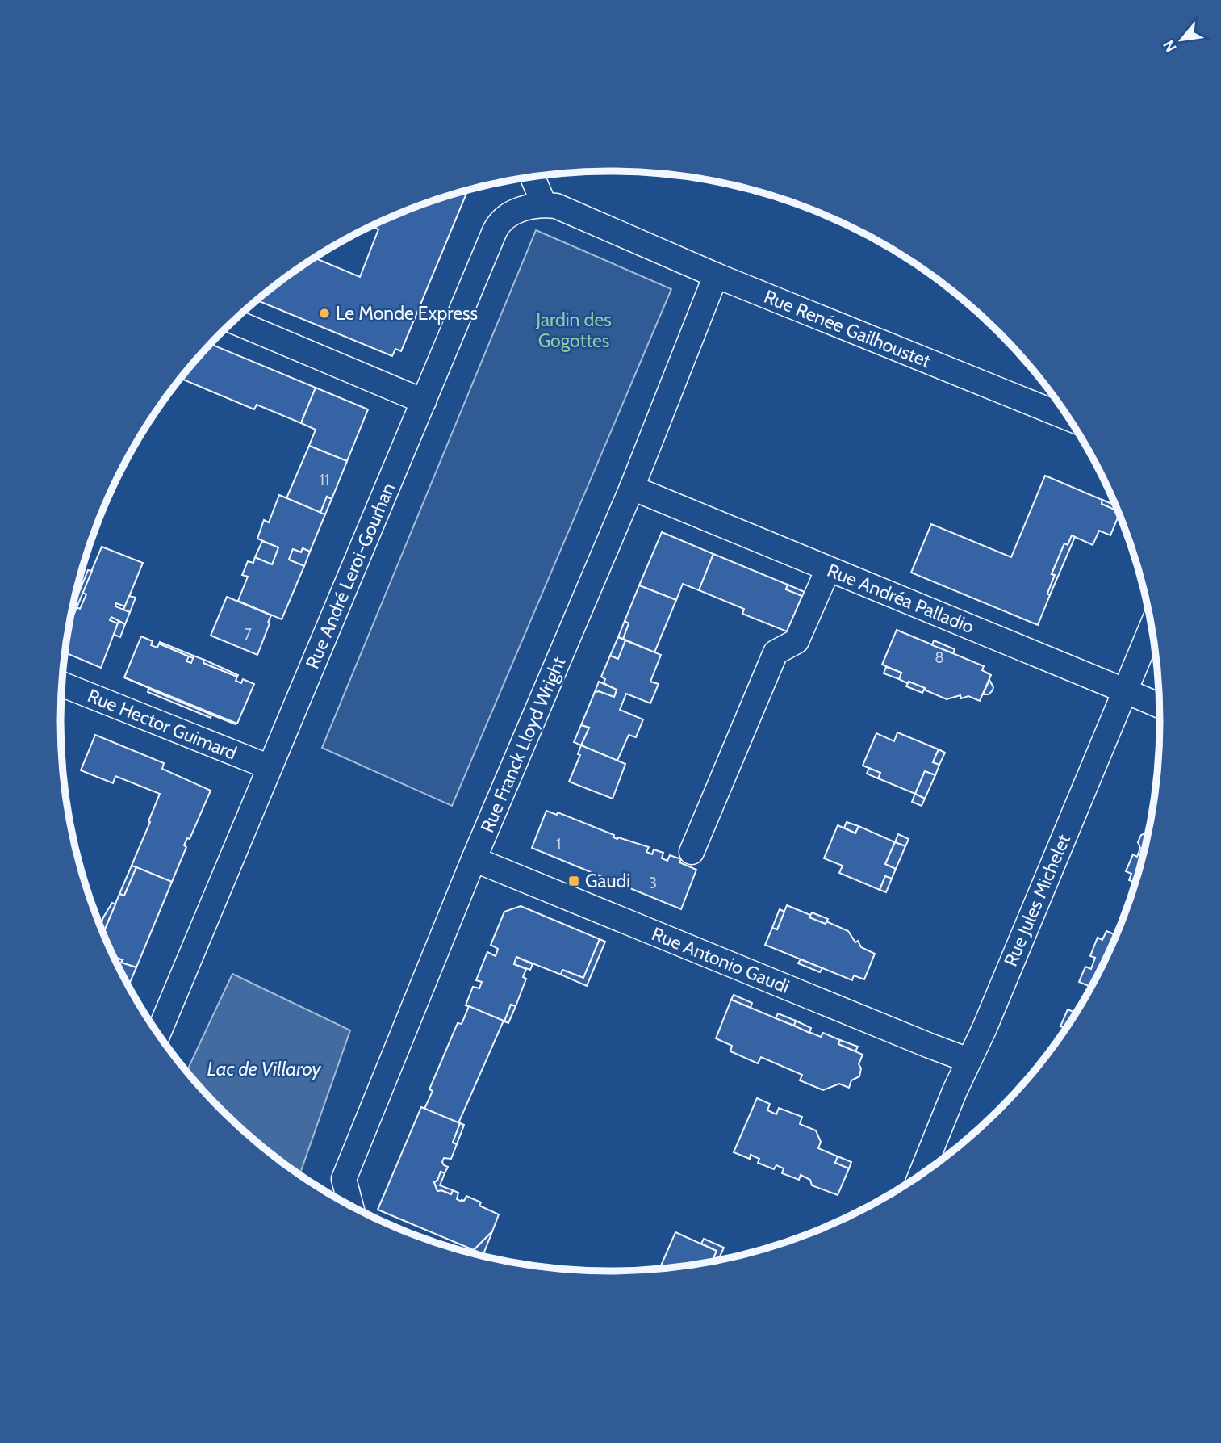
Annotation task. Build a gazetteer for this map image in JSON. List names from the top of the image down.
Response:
{
  "streets": {
    "street": [
      "Rue Renée Gailhoustet",
      "Rue André Leroi-Gourhan",
      "Rue Andréa Palladio",
      "Rue Hector Guimard",
      "Rue Franck Lloyd Wright",
      "Rue Jules Michelet",
      "Rue Antonio Gaudi"
    ]
  },
  "crossings": [
    ["Rue Renée Gailhoustet", "Rue André Leroi-Gourhan"],
    ["Rue Renée Gailhoustet", "Rue Franck Lloyd Wright"],
    ["Rue André Leroi-Gourhan", "Rue Hector Guimard"],
    ["Rue Andréa Palladio", "Rue Franck Lloyd Wright"],
    ["Rue Andréa Palladio", "Rue Jules Michelet"],
    ["Rue Franck Lloyd Wright", "Rue Antonio Gaudi"],
    ["Rue Jules Michelet", "Rue Antonio Gaudi"]
  ],
  "water": ["Lac de Villaroy"],
  "parks": ["Jardin des Gogottes"],
  "places": {
    "other": ["Le Monde Express"],
    "transit": ["Gaudi"]
  },
  "house_numbers": [
    "11",
    "7",
    "8",
    "1",
    "3"
  ],
  "north": "bottom left"
}
